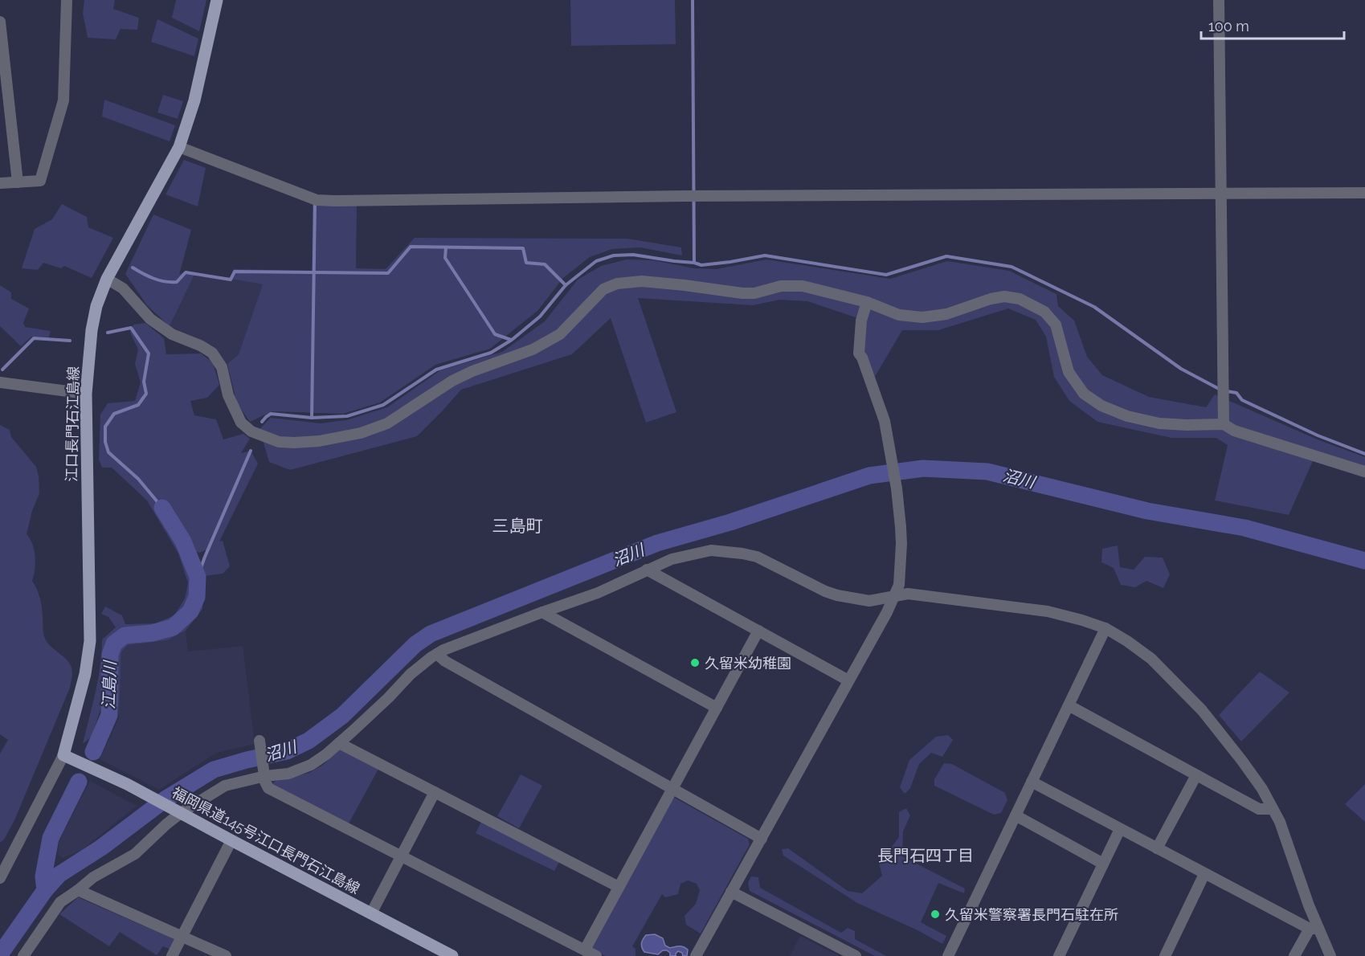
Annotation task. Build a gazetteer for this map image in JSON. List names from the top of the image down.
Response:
{
  "streets": {
    "main road": ["江口長門石江島線", "福岡県道145号江口長門石江島線"]
  },
  "crossings": [
    ["江口長門石江島線", "福岡県道145号江口長門石江島線"]
  ],
  "districts": ["三島町", "長門石四丁目"],
  "water": ["沼川", "江島川"],
  "places": ["久留米幼稚園", "久留米警察署長門石駐在所"],
  "scale_bar": "100 m"
}
